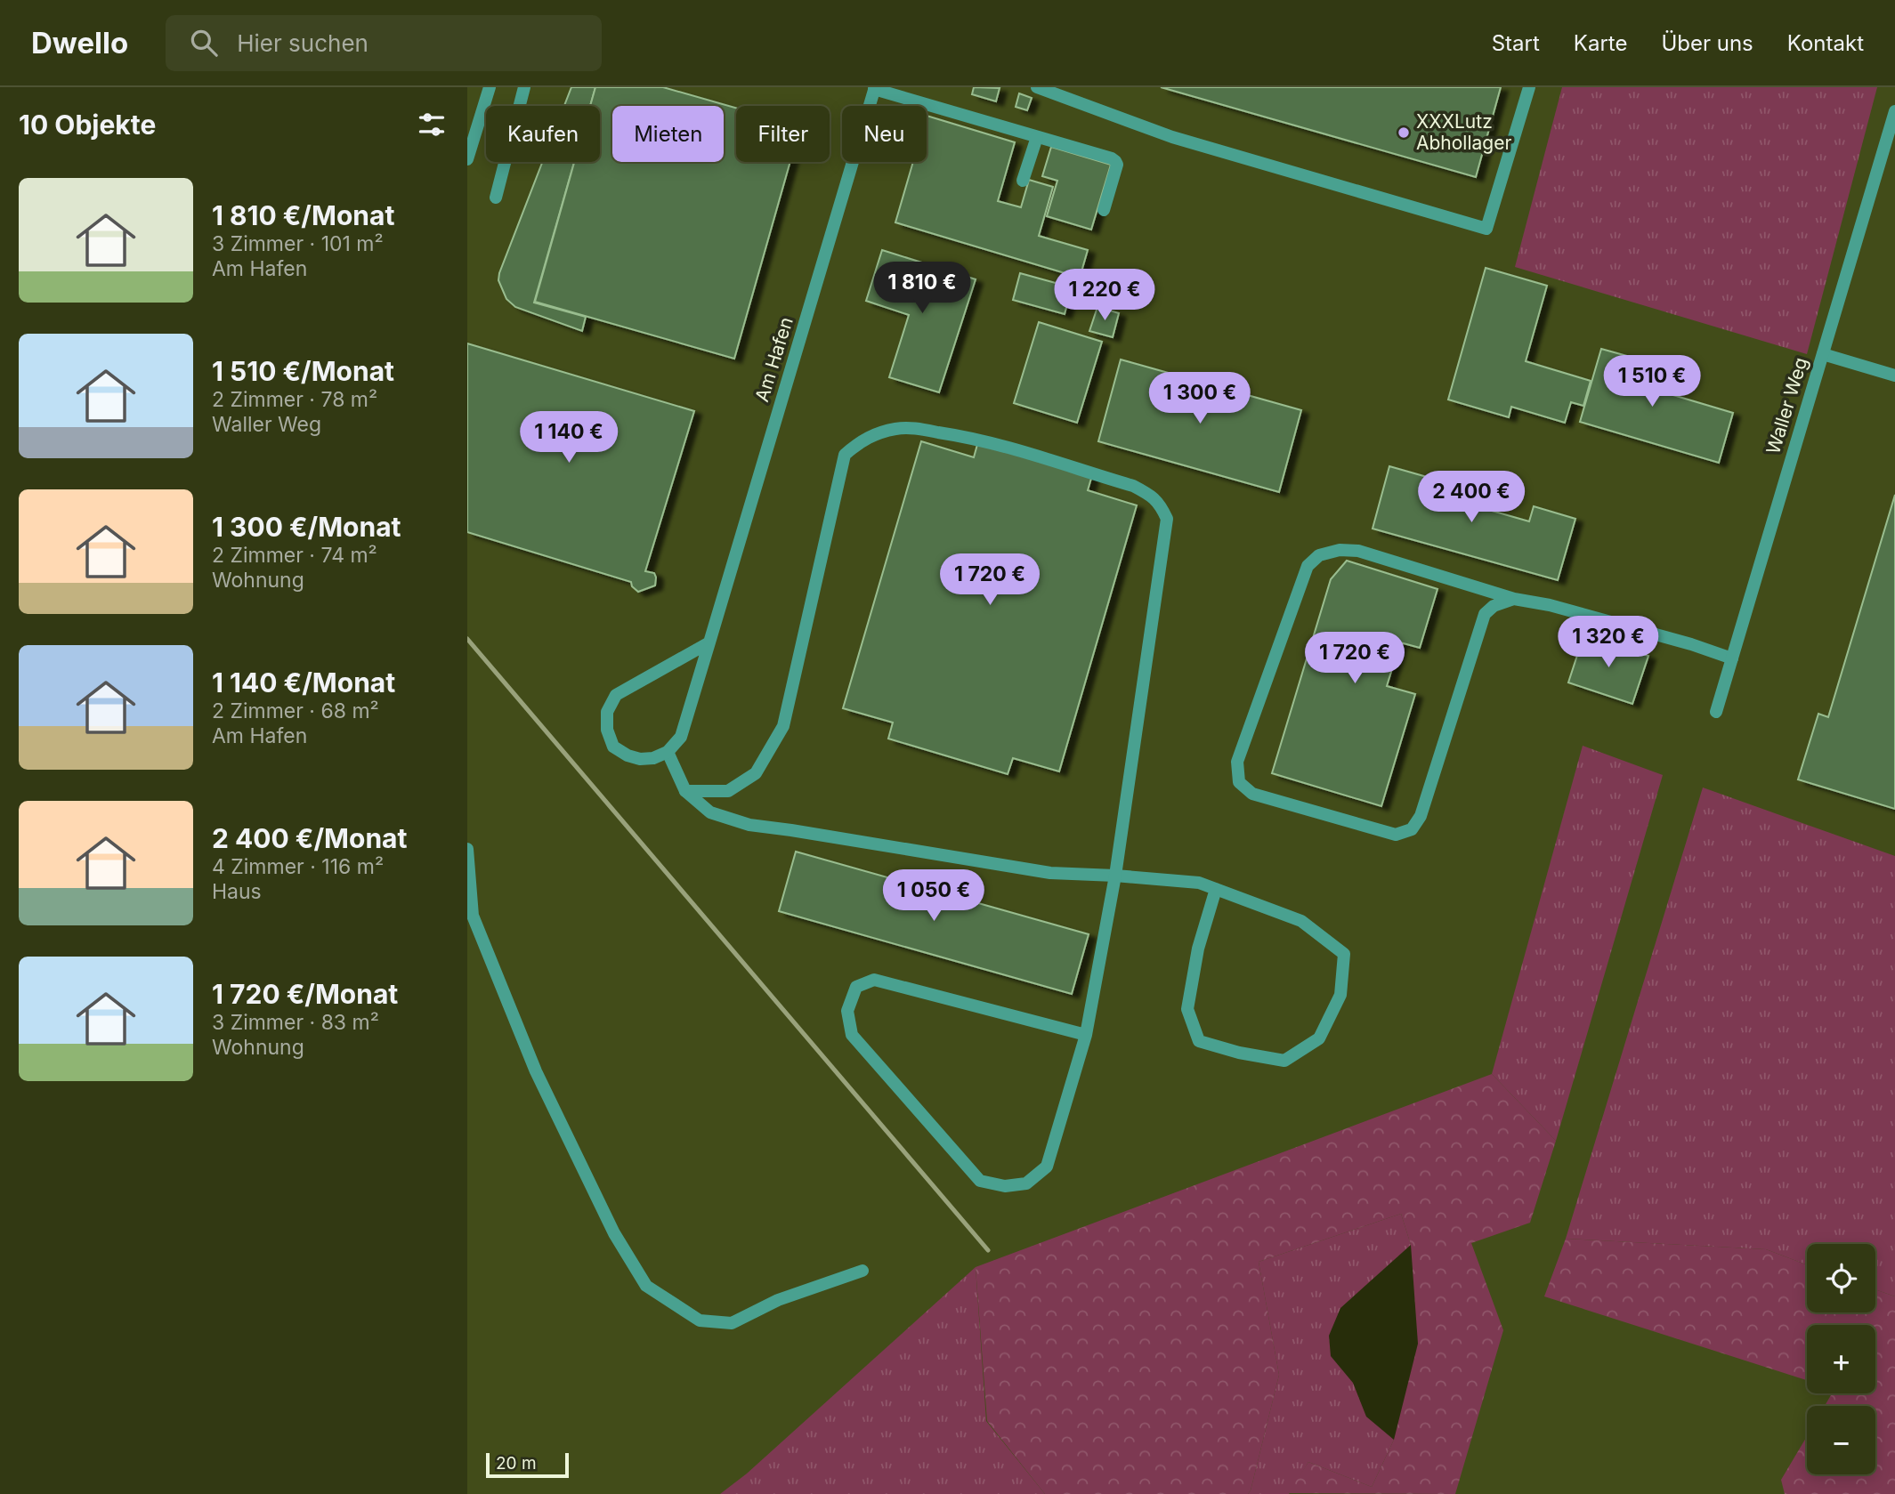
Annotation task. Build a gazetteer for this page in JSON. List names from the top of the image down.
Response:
{
  "streets": {
    "street": ["Am Hafen", "Waller Weg"]
  },
  "places": ["XXXLutz Abhollager"],
  "scale_bar": "20 m",
  "page": {
    "header": "Dwello",
    "search": "Hier suchen",
    "nav": [
      "Start",
      "Karte",
      "Über uns",
      "Kontakt"
    ],
    "heading": "10 Objekte",
    "chip": [
      "Kaufen",
      "Mieten",
      "Filter",
      "Neu"
    ],
    "list": [
      {
        "name": "1 810 €/Monat",
        "note": "3 Zimmer · 101 m² · Am Hafen"
      },
      {
        "name": "1 510 €/Monat",
        "note": "2 Zimmer · 78 m² · Waller Weg"
      },
      {
        "name": "1 300 €/Monat",
        "note": "2 Zimmer · 74 m² · Wohnung"
      },
      {
        "name": "1 140 €/Monat",
        "note": "2 Zimmer · 68 m² · Am Hafen"
      },
      {
        "name": "2 400 €/Monat",
        "note": "4 Zimmer · 116 m² · Haus"
      },
      {
        "name": "1 720 €/Monat",
        "note": "3 Zimmer · 83 m² · Wohnung"
      }
    ],
    "price": [
      "1 810 €",
      "1 220 €",
      "1 510 €",
      "1 300 €",
      "1 140 €",
      "2 400 €",
      "1 720 €",
      "1 320 €",
      "1 720 €",
      "1 050 €"
    ],
    "map_buttons": ["+", "−"],
    "scale": "20 m"
  }
}
